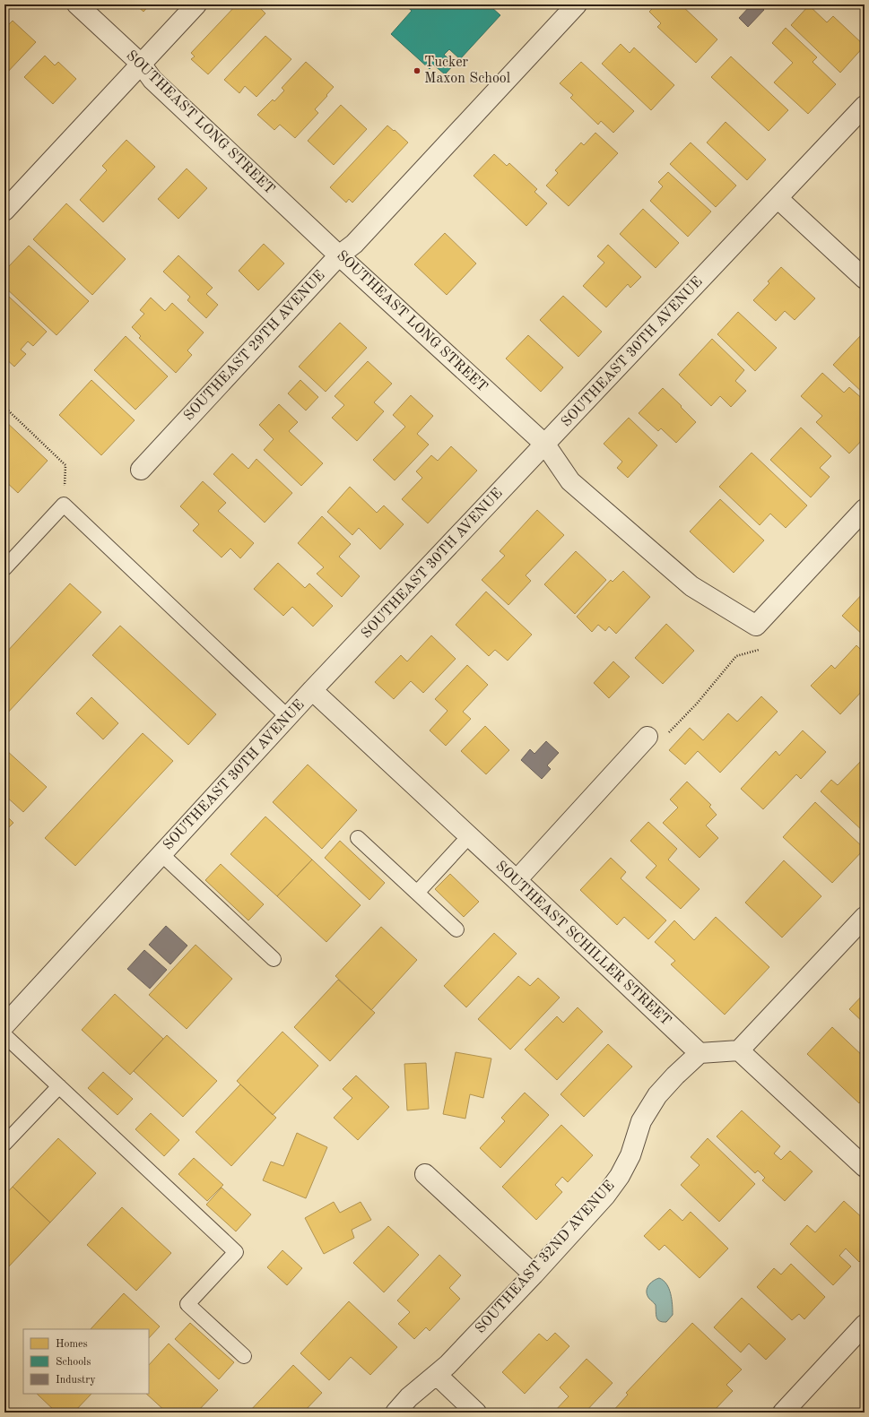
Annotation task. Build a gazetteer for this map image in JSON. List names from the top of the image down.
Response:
{
  "streets": {
    "street": [
      "SOUTHEAST LONG STREET",
      "SOUTHEAST 29TH AVENUE",
      "SOUTHEAST 30TH AVENUE",
      "SOUTHEAST SCHILLER STREET",
      "SOUTHEAST 32ND AVENUE"
    ]
  },
  "crossings": [
    ["SOUTHEAST LONG STREET", "SOUTHEAST 29TH AVENUE"],
    ["SOUTHEAST LONG STREET", "SOUTHEAST 30TH AVENUE"],
    ["SOUTHEAST 30TH AVENUE", "SOUTHEAST SCHILLER STREET"],
    ["SOUTHEAST SCHILLER STREET", "SOUTHEAST 32ND AVENUE"]
  ],
  "places": ["Tucker Maxon School"],
  "legend": ["Homes", "Schools", "Industry"]
}
